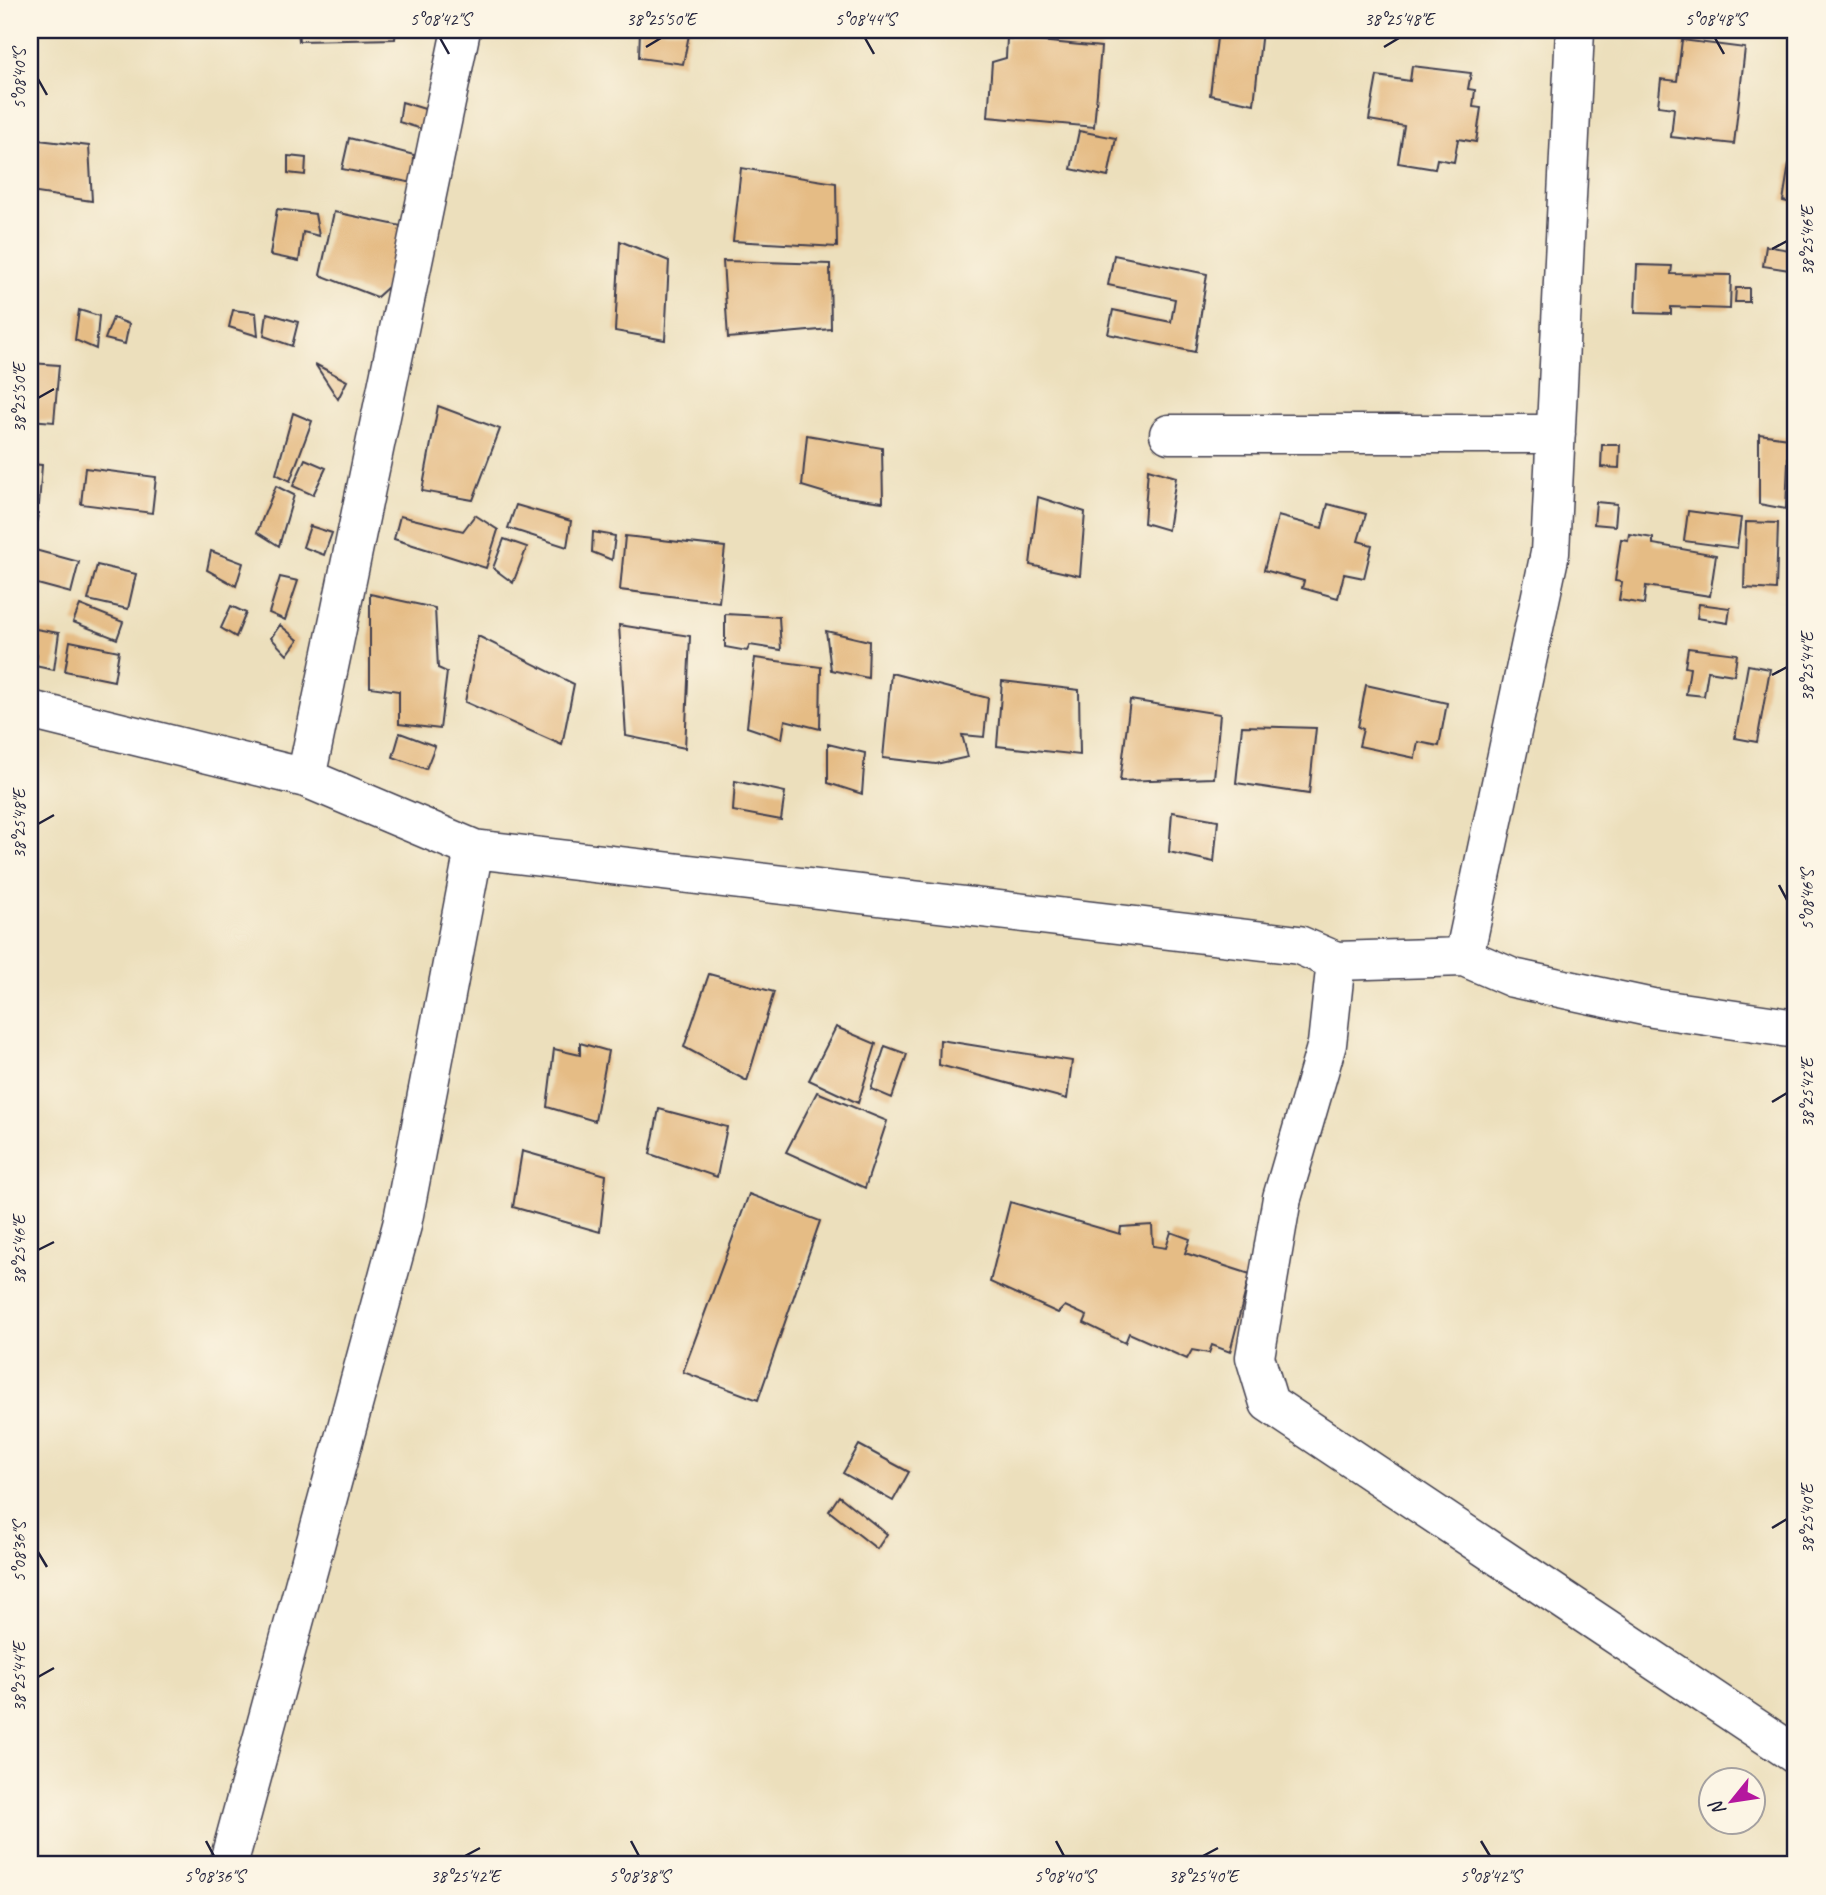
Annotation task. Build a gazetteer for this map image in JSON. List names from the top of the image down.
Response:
{
  "north": "bottom left",
  "coordinates": [
    "5°08'42\"S",
    "38°25'50\"E",
    "5°08'44\"S",
    "38°25'48\"E",
    "5°08'48\"S",
    "5°08'40\"S",
    "38°25'46\"E",
    "38°25'44\"E",
    "5°08'46\"S",
    "38°25'42\"E",
    "38°25'40\"E",
    "5°08'36\"S",
    "5°08'38\"S"
  ]
}
